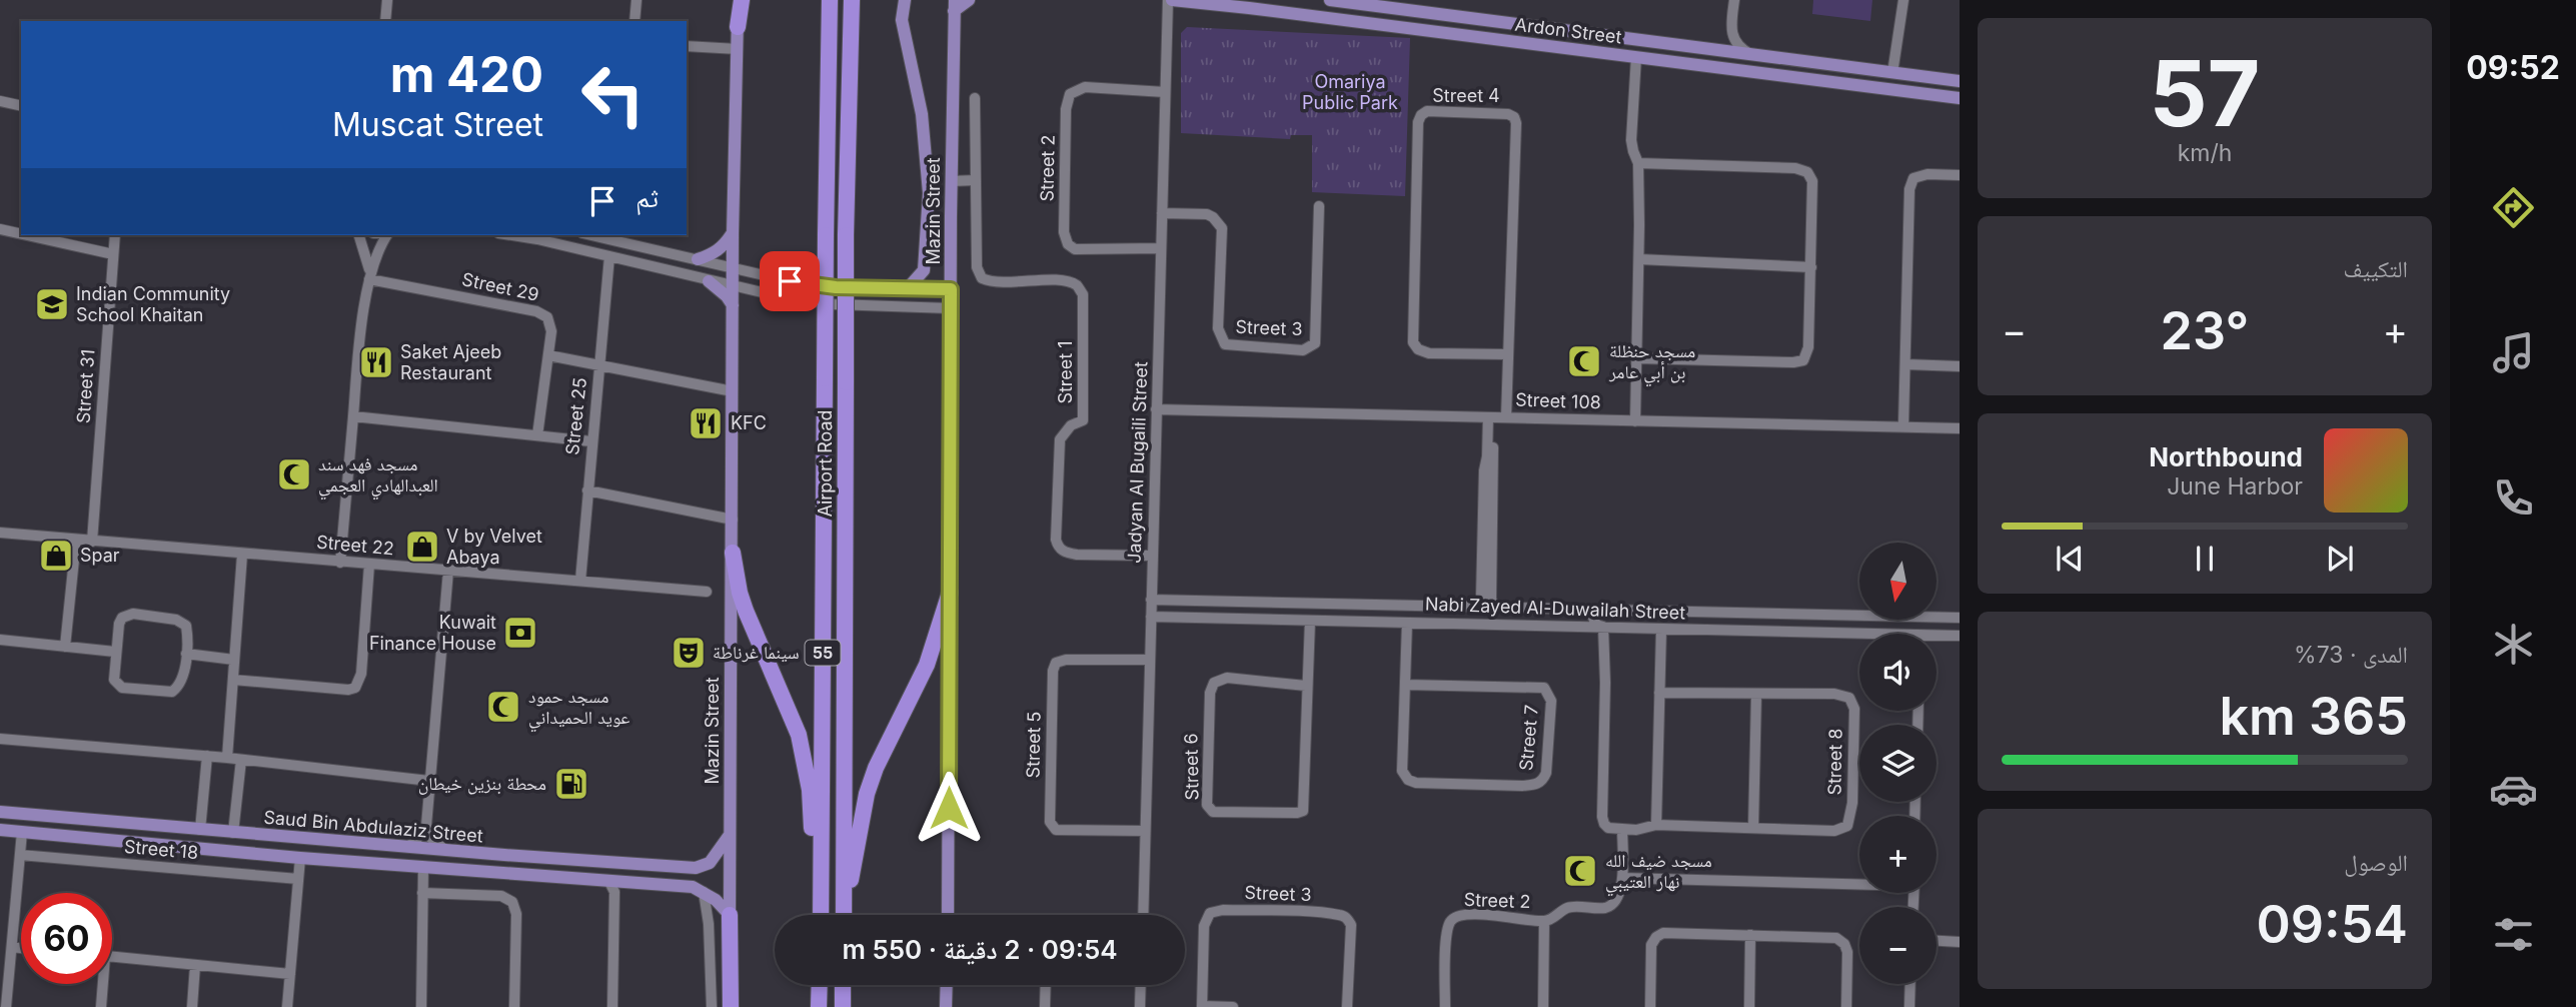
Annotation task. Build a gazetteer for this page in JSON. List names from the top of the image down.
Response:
{
  "streets": {
    "highway": ["Airport Road", "55"],
    "main road": ["Ardon Street", "Mazin Street", "Saud Bin Abdulaziz Street"],
    "street": [
      "Street 4",
      "Street 2",
      "Street 29",
      "Street 3",
      "Street 1",
      "Street 31",
      "Street 108",
      "Street 25",
      "Jadyan Al Bugaili Street",
      "Street 22",
      "Nabi Zayed Al-Duwailah Street",
      "Street 7",
      "Street 5",
      "Street 8",
      "Street 6",
      "Street 18"
    ]
  },
  "crossings": [
    ["Ardon Street", "Jadyan Al Bugaili Street"],
    ["Street 4", "Street 108"],
    ["Street 2", "Jadyan Al Bugaili Street"],
    ["Street 3", "Jadyan Al Bugaili Street"],
    ["Street 1", "Jadyan Al Bugaili Street"],
    ["Street 31", "Street 22"],
    ["Street 108", "Jadyan Al Bugaili Street"],
    ["Street 25", "Street 22"],
    ["Jadyan Al Bugaili Street", "Nabi Zayed Al-Duwailah Street"],
    ["Jadyan Al Bugaili Street", "Street 5"],
    ["Nabi Zayed Al-Duwailah Street", "Street 7"],
    ["Nabi Zayed Al-Duwailah Street", "Street 6"]
  ],
  "parks": ["Omariya Public Park"],
  "places": {
    "school or university": ["Indian Community School Khaitan"],
    "mosque": [
      "مسجد حنظلة بن أبي عامر",
      "مسجد فهد سند العبدالهادي العجمي",
      "مسجد حمود عويد الحميداني",
      "مسجد ضيف الله نهار العتيبي"
    ],
    "restaurant": ["Saket Ajeeb Restaurant", "KFC"],
    "shop": ["V by Velvet Abaya", "Spar"],
    "bank": ["Kuwait Finance House"],
    "theatre": ["سينما غرناطة"],
    "fuel station": ["محطة بنزين خيطان"]
  },
  "north": "bottom",
  "page": {
    "tabs": "09:52",
    "tile": [
      ["57", "km/h"],
      "التكييف",
      ["المدى · 73%", "365 km"],
      ["الوصول", "09:54"]
    ],
    "turn": ["420 m", "Muscat Street"],
    "then": "ثم",
    "heat": ["−", "23°", "+"],
    "song": ["Northbound", "June Harbor"],
    "map_buttons": ["+", "−"],
    "limit": "60",
    "trip": "09:54 · 2 دقيقة · 550 m"
  }
}
